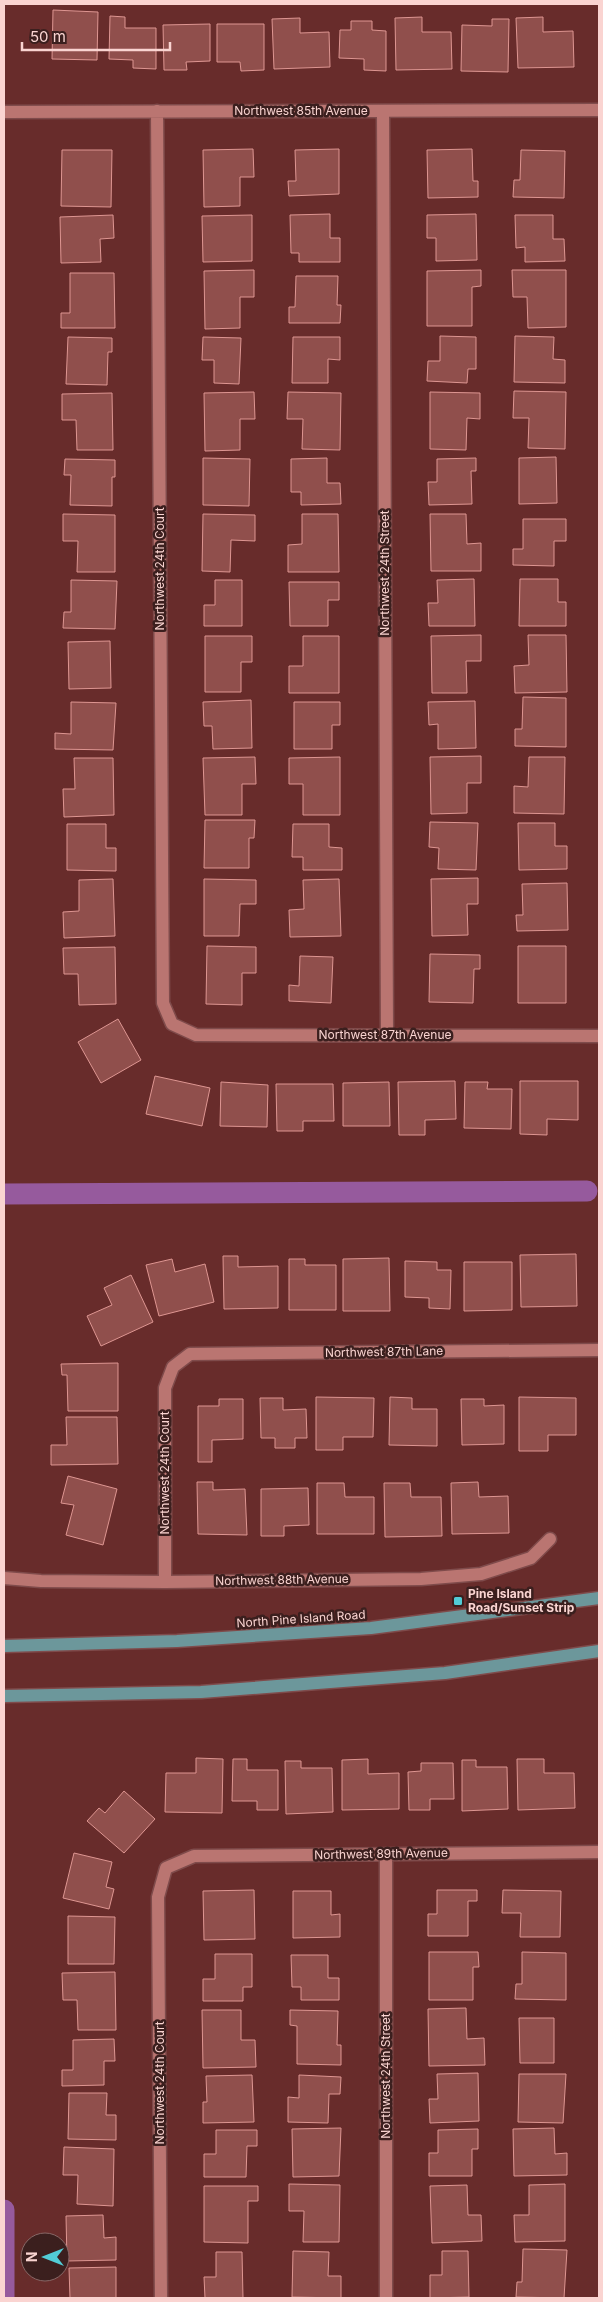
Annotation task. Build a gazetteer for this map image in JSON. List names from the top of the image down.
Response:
{
  "streets": {
    "main road": ["North Pine Island Road"],
    "street": [
      "Northwest 85th Avenue",
      "Northwest 24th Court",
      "Northwest 24th Street",
      "Northwest 87th Avenue",
      "Northwest 87th Lane",
      "Northwest 88th Avenue",
      "Northwest 89th Avenue"
    ]
  },
  "crossings": [
    ["Northwest 85th Avenue", "Northwest 24th Court"],
    ["Northwest 85th Avenue", "Northwest 24th Street"],
    ["Northwest 24th Court", "Northwest 87th Avenue"],
    ["Northwest 24th Court", "Northwest 87th Lane"],
    ["Northwest 24th Court", "Northwest 88th Avenue"],
    ["Northwest 24th Court", "Northwest 89th Avenue"],
    ["Northwest 24th Street", "Northwest 87th Avenue"],
    ["Northwest 24th Street", "Northwest 89th Avenue"]
  ],
  "places": {
    "transit": ["Pine Island Road/Sunset Strip"]
  },
  "scale_bar": "50 m",
  "north": "left"
}
